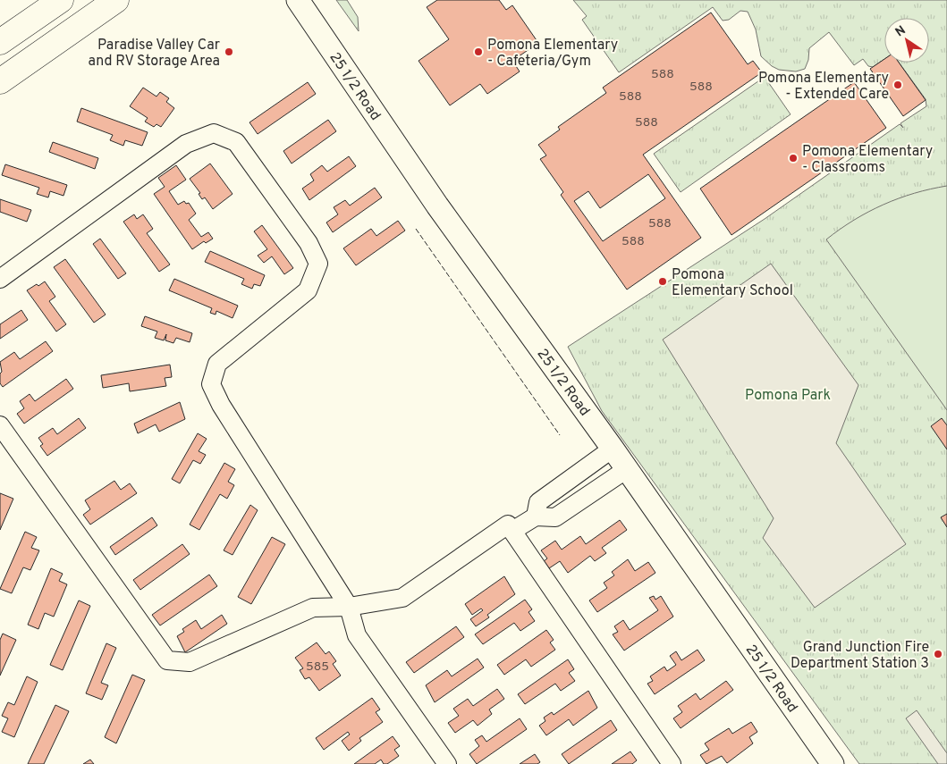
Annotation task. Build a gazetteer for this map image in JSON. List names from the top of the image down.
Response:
{
  "streets": {
    "street": ["25 1/2 Road"]
  },
  "parks": ["Pomona Park"],
  "places": [
    "Paradise Valley Car and RV Storage Area",
    "Pomona Elementary - Cafeteria/Gym",
    "Pomona Elementary - Extended Care",
    "Pomona Elementary - Classrooms",
    "Pomona Elementary School",
    "Grand Junction Fire Department Station 3"
  ],
  "house_numbers": [
    "588",
    "588",
    "588",
    "588",
    "588",
    "588",
    "585"
  ],
  "north": "top left"
}
